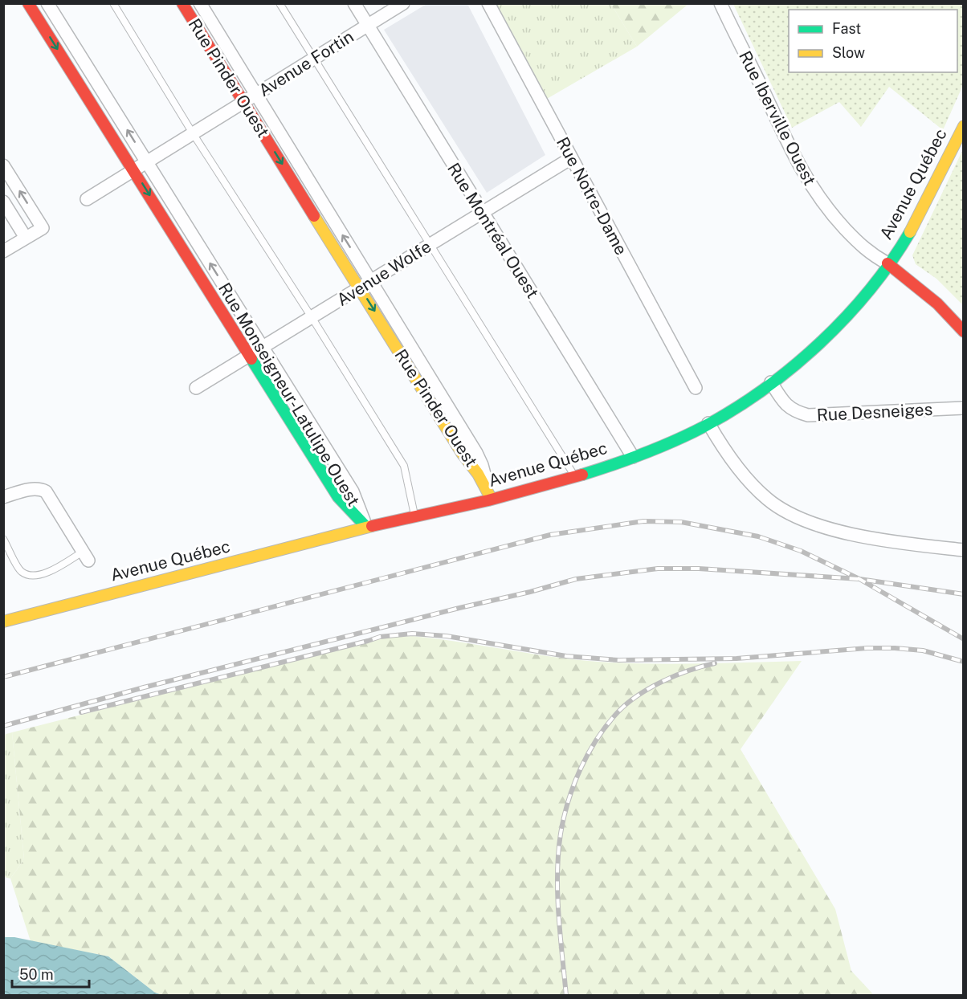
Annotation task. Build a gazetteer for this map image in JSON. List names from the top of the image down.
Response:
{
  "streets": {
    "street": [
      "Avenue Fortin",
      "Rue Pinder Ouest",
      "Rue Iberville Ouest",
      "Avenue Québec",
      "Rue Notre-Dame",
      "Rue Montréal Ouest",
      "Avenue Wolfe",
      "Rue Monseigneur-Latulipe Ouest",
      "Rue Desneiges"
    ]
  },
  "crossings": [
    ["Avenue Fortin", "Rue Pinder Ouest"],
    ["Avenue Fortin", "Rue Montréal Ouest"],
    ["Avenue Fortin", "Rue Monseigneur-Latulipe Ouest"],
    ["Rue Pinder Ouest", "Avenue Québec"],
    ["Rue Pinder Ouest", "Avenue Wolfe"],
    ["Rue Iberville Ouest", "Avenue Québec"],
    ["Avenue Québec", "Rue Montréal Ouest"],
    ["Avenue Québec", "Rue Monseigneur-Latulipe Ouest"],
    ["Avenue Québec", "Rue Desneiges"],
    ["Rue Notre-Dame", "Avenue Wolfe"],
    ["Rue Montréal Ouest", "Avenue Wolfe"],
    ["Avenue Wolfe", "Rue Monseigneur-Latulipe Ouest"]
  ],
  "legend": ["Fast", "Slow"],
  "scale_bar": "50 m"
}
